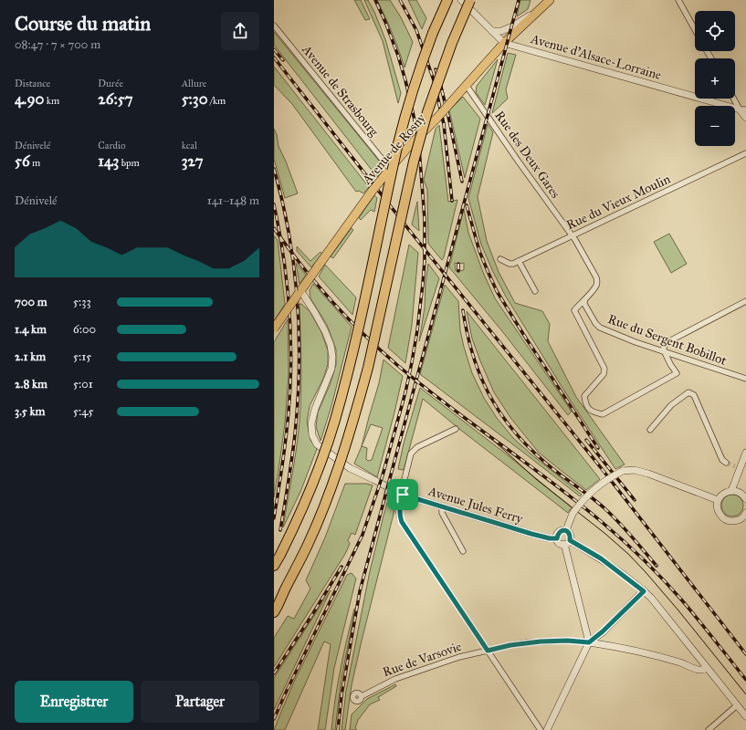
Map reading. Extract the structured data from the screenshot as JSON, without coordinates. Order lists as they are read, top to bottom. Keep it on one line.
{"streets":{"main road":["Avenue de Rosny"],"street":["Avenue d'Alsace-Lorraine","Avenue de Strasbourg","Rue des Deux Gares","Rue du Vieux Moulin","Rue du Sergent Bobillot","Avenue Jules Ferry","Rue de Varsovie"]},"crossings":[["Avenue d'Alsace-Lorraine","Avenue de Rosny"],["Avenue de Strasbourg","Avenue de Rosny"],["Avenue de Rosny","Rue des Deux Gares"],["Avenue de Rosny","Avenue Jules Ferry"],["Rue des Deux Gares","Rue du Vieux Moulin"]],"page":{"heading":["Course du matin","08:47 · 7 × 700 m"],"map_buttons":["+","−"],"stats":[["Distance","4.90 km"],["Durée","26:57"],["Allure","5:30 /km"],["Dénivelé","56 m"],["Cardio","143 bpm"],["kcal","327"]],"chart":["Dénivelé","141–148 m"],"list":[{"name":"700 m","note":"5:33"},{"name":"1.4 km","note":"6:00"},{"name":"2.1 km","note":"5:15"},{"name":"2.8 km","note":"5:01"},{"name":"3.5 km","note":"5:45"}],"buttons":["Enregistrer","Partager"]}}
